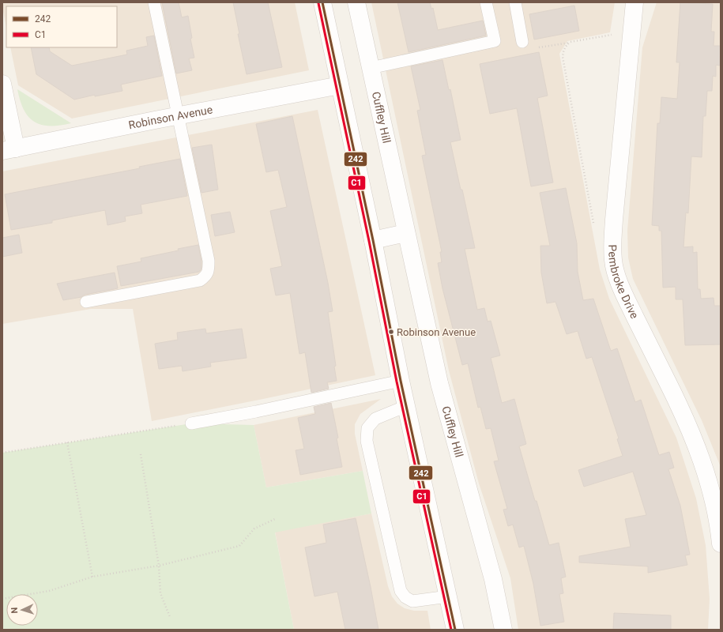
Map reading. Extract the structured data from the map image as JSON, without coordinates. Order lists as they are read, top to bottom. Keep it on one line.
{"streets":{"street":["Robinson Avenue","Cuffley Hill","Pembroke Drive"]},"places":["Robinson Avenue"],"lines":["transit line 242","transit line C1"],"legend":["242","C1"],"north":"left"}
